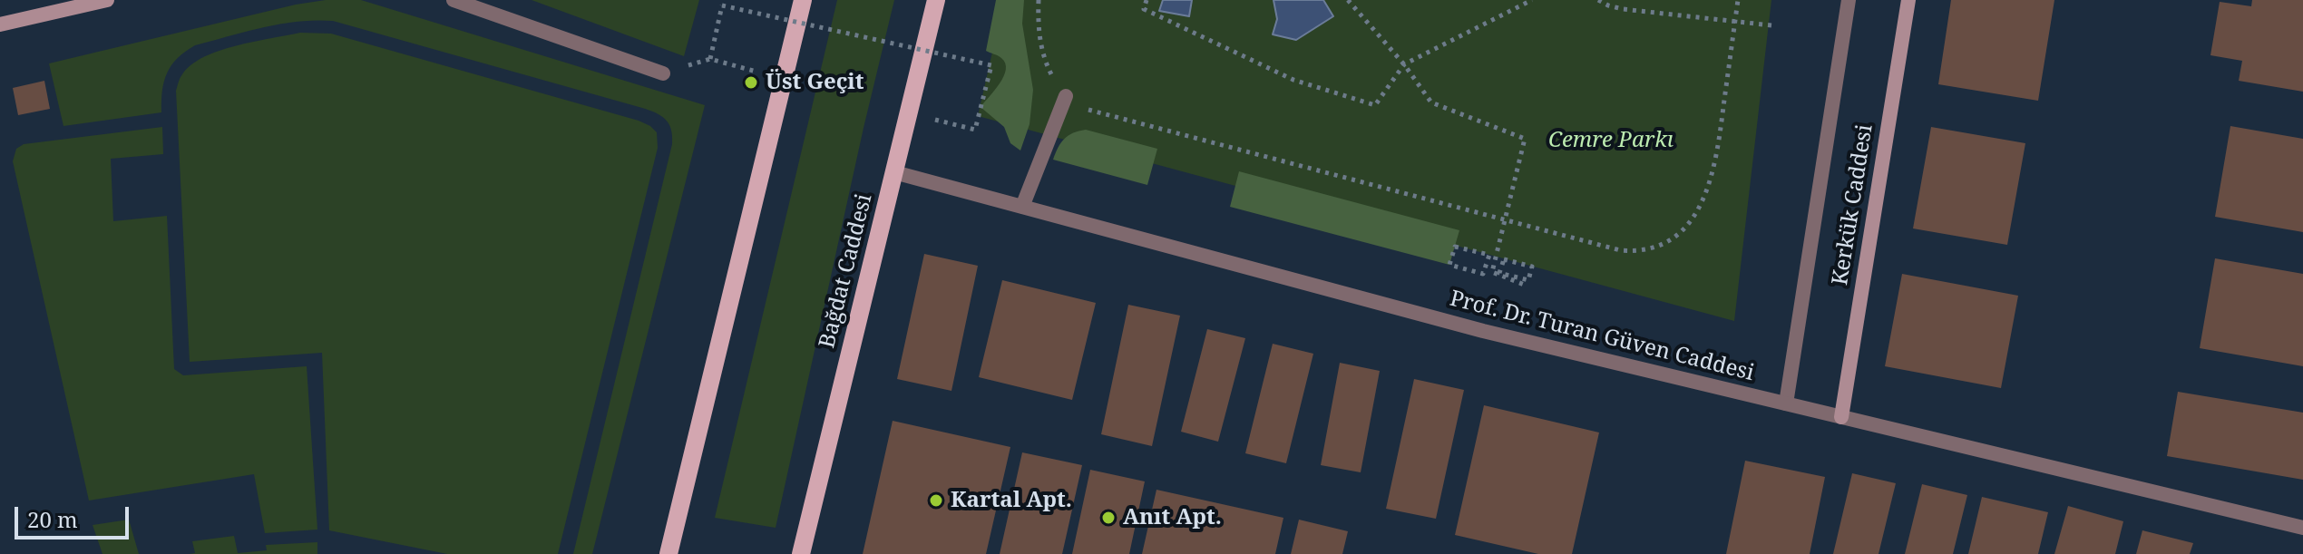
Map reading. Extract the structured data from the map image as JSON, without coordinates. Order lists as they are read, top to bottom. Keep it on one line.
{"streets":{"main road":["Bağdat Caddesi"],"street":["Kerkük Caddesi","Prof. Dr. Turan Güven Caddesi"]},"crossings":[["Kerkük Caddesi","Prof. Dr. Turan Güven Caddesi"],["Bağdat Caddesi","Prof. Dr. Turan Güven Caddesi"]],"parks":["Cemre Parkı"],"places":["Üst Geçit","Kartal Apt.","Anıt Apt."],"scale_bar":"20 m"}
